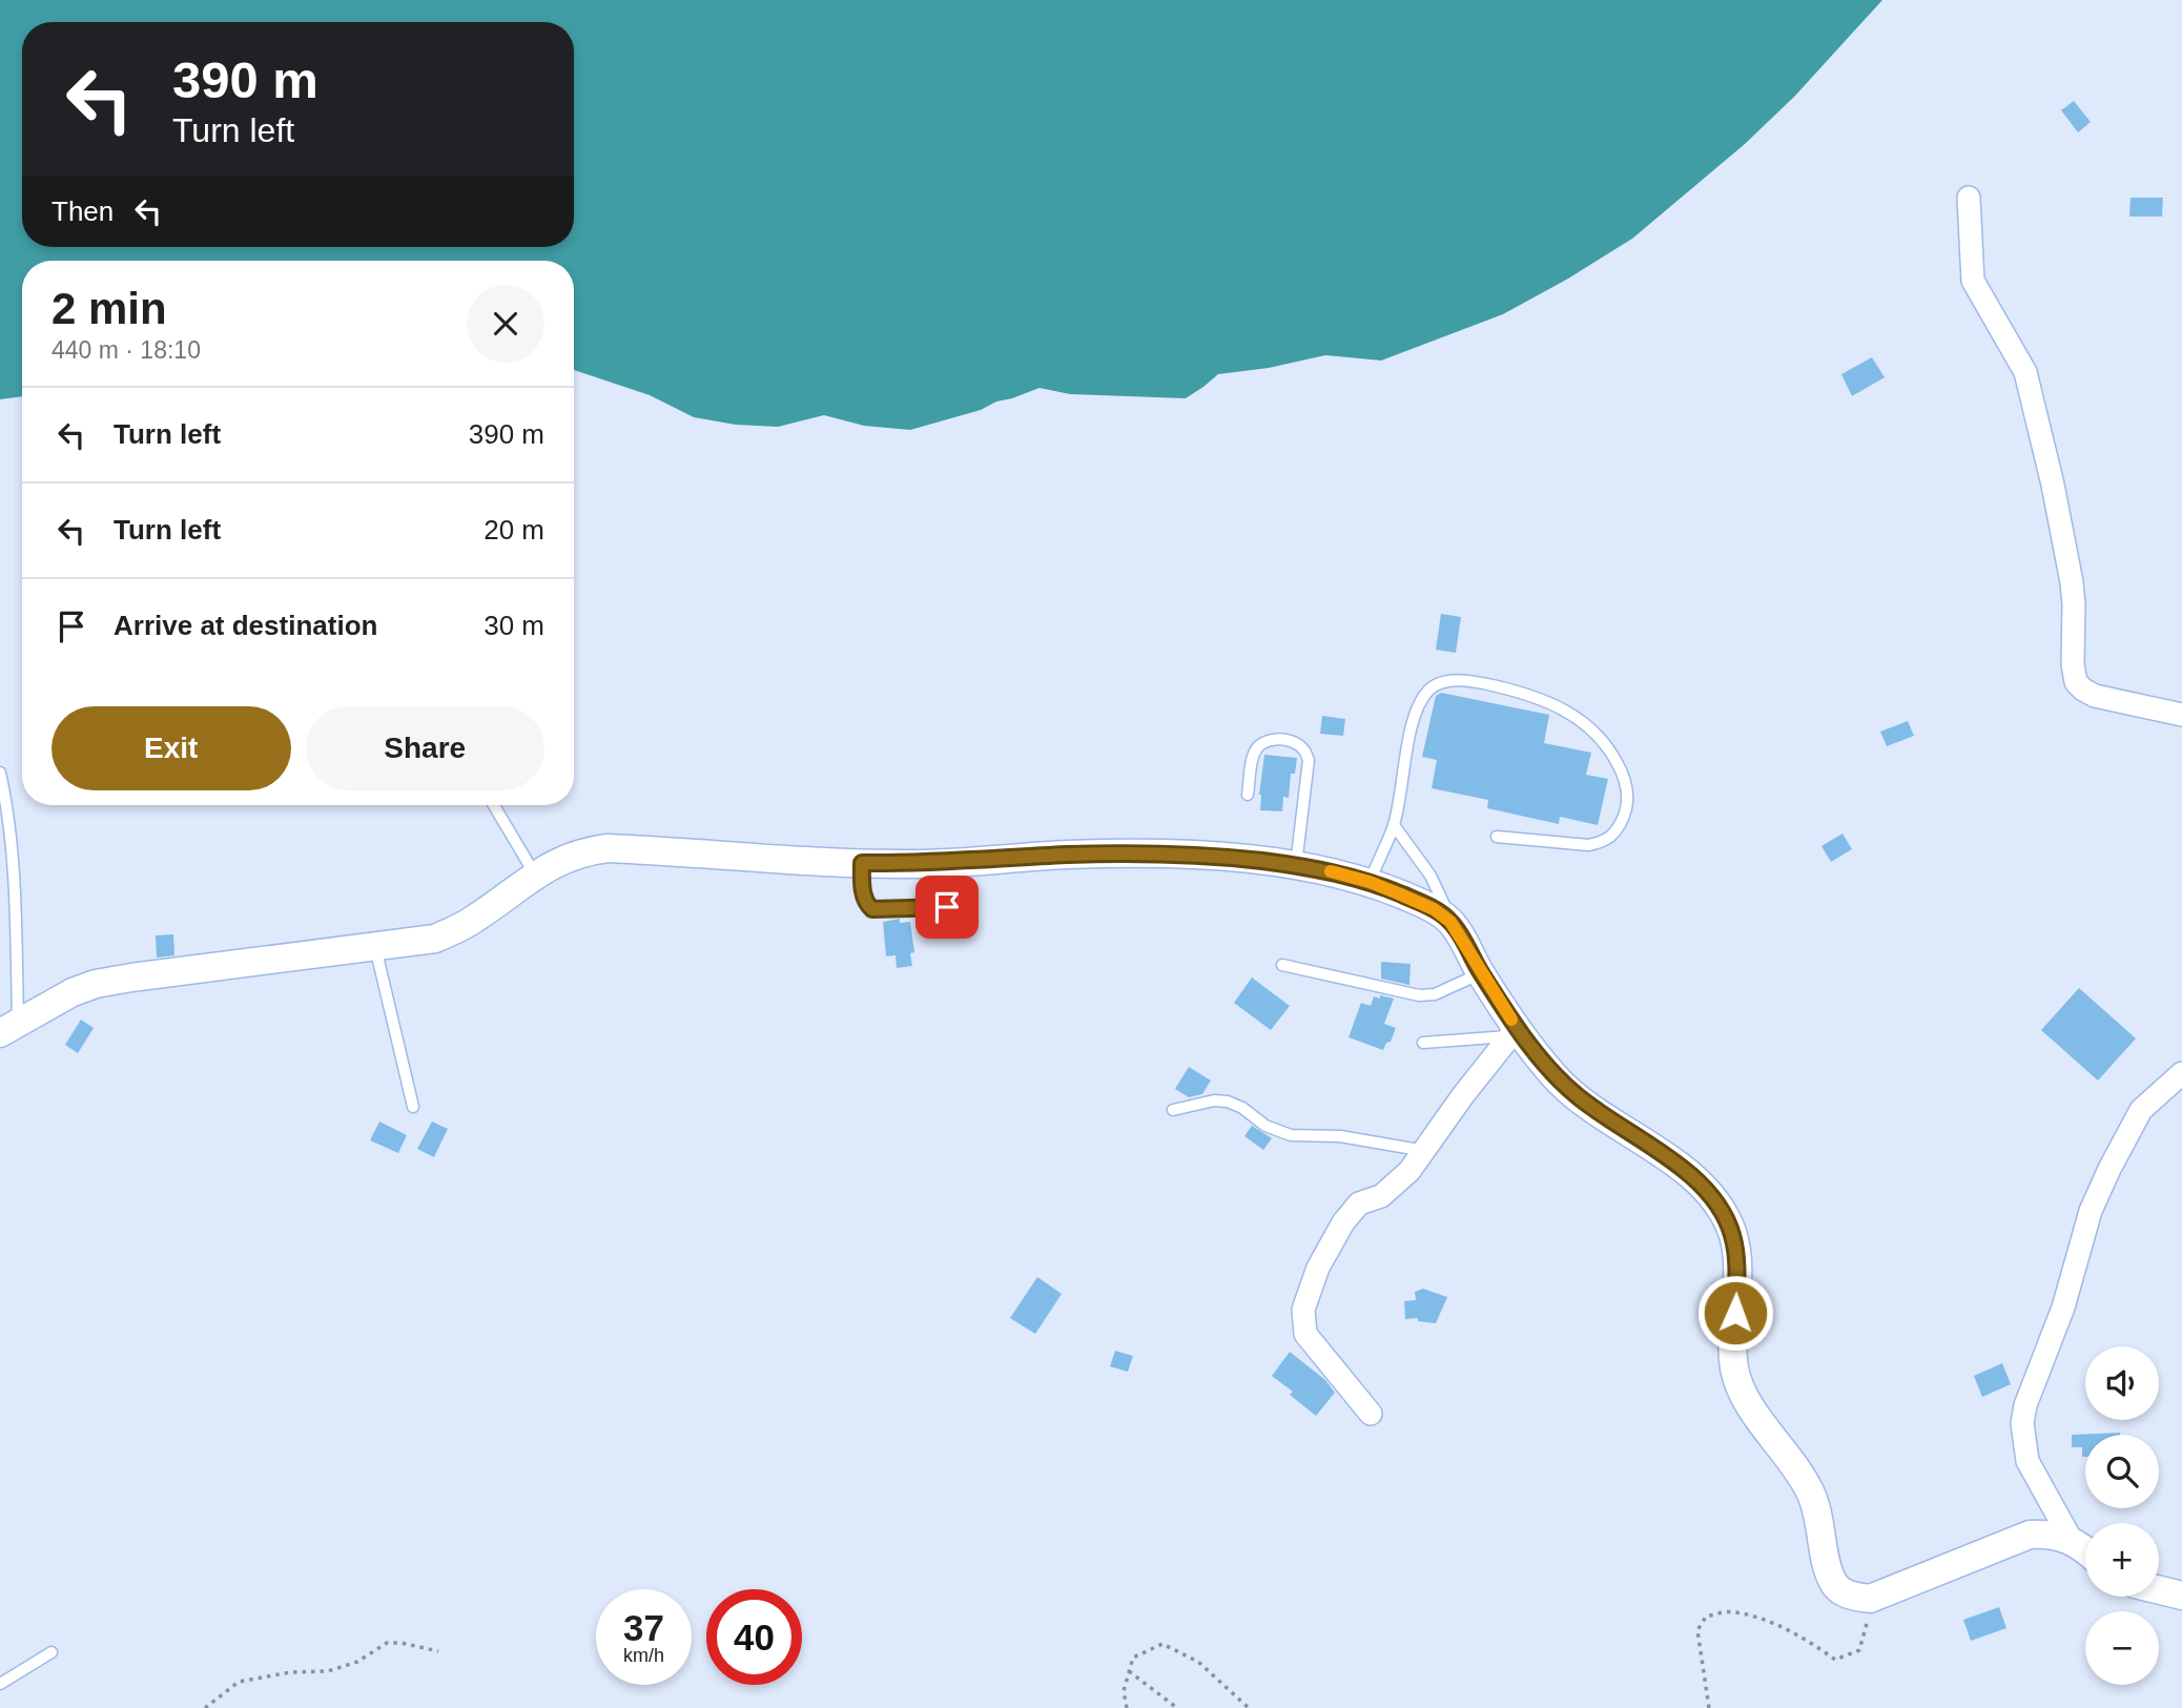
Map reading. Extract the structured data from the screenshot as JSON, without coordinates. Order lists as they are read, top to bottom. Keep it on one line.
{"page":{"turn":["390 m","Turn left"],"then":"Then","heading":["2 min","440 m · 18:10"],"list":[{"name":"Turn left","value":"390 m"},{"name":"Turn left","value":"20 m"},{"name":"Arrive at destination","value":"30 m"}],"buttons":["Exit","Share"],"map_buttons":["+","−"],"speed":"37 km/h","limit":"40"}}
